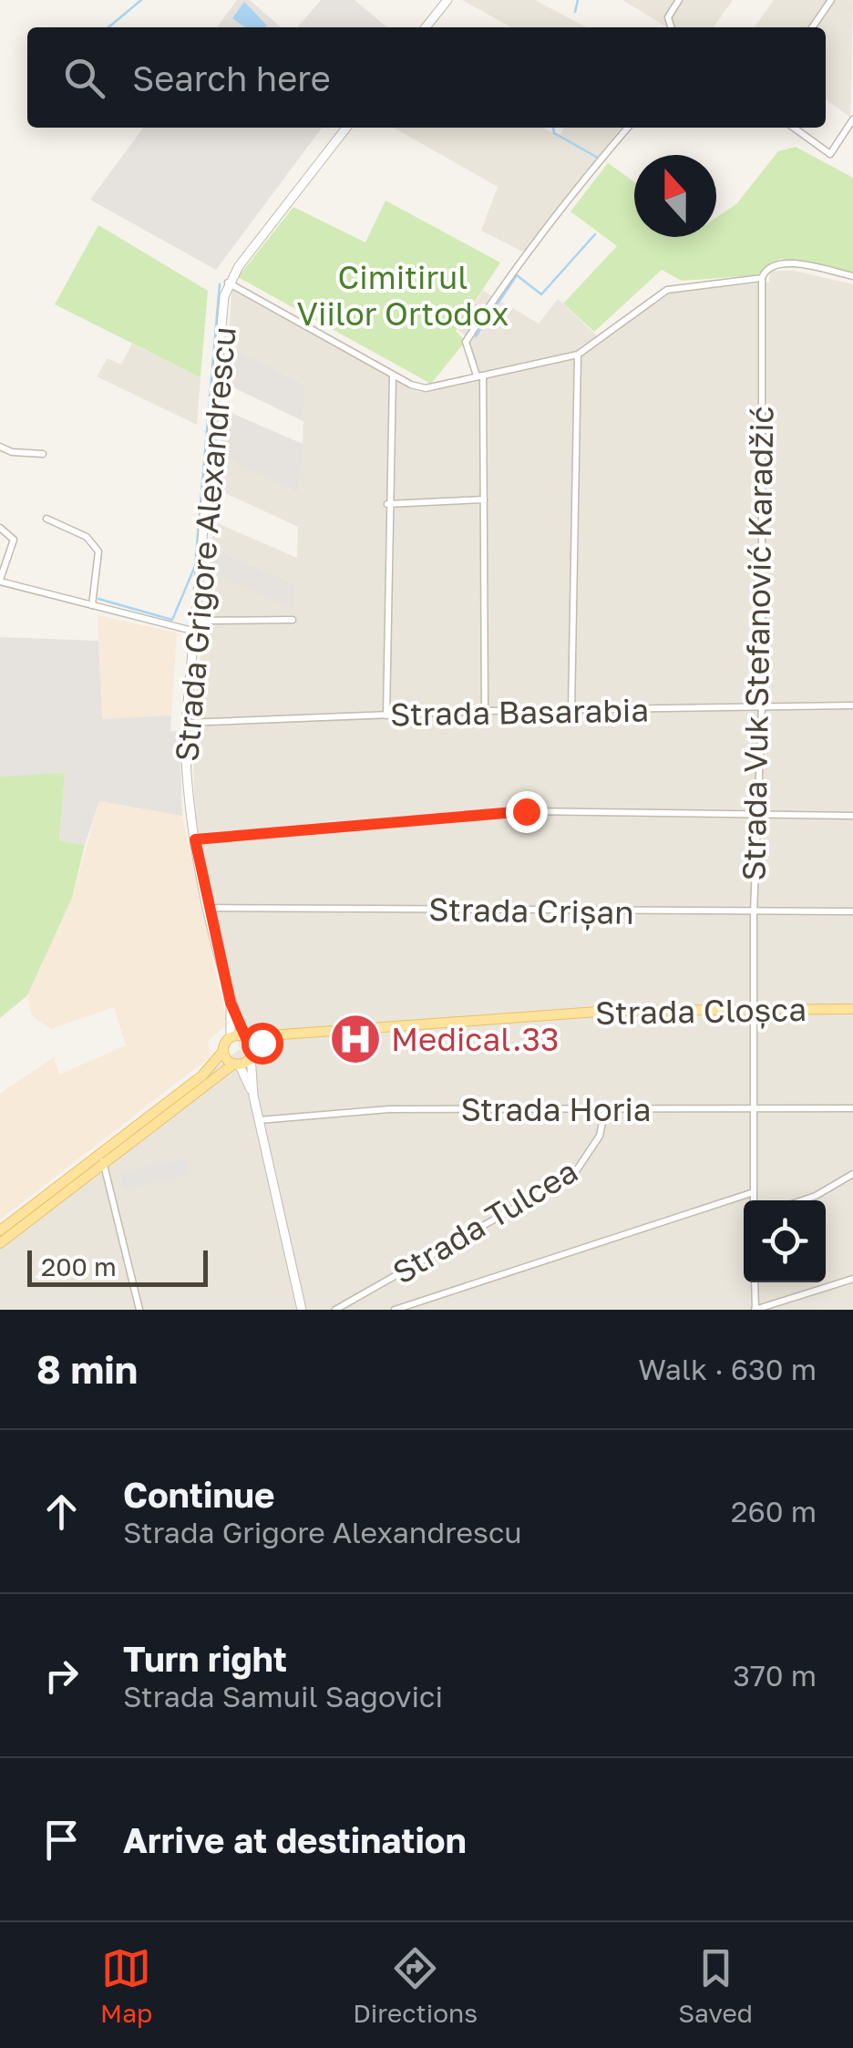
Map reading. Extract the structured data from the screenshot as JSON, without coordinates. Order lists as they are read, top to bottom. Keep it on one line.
{"streets":{"main road":["Strada Cloșca"],"street":["Strada Grigore Alexandrescu","Strada Vuk Stefanović Karadžić","Strada Basarabia","Strada Crișan","Strada Horia","Strada Tulcea"]},"crossings":[["Strada Grigore Alexandrescu","Strada Basarabia"],["Strada Grigore Alexandrescu","Strada Crișan"],["Strada Grigore Alexandrescu","Strada Cloșca"],["Strada Vuk Stefanović Karadžić","Strada Basarabia"],["Strada Vuk Stefanović Karadžić","Strada Crișan"],["Strada Vuk Stefanović Karadžić","Strada Cloșca"],["Strada Vuk Stefanović Karadžić","Strada Horia"],["Strada Horia","Strada Tulcea"]],"parks":["Cimitirul Viilor Ortodox"],"places":{"hospital":["Medical.33"]},"scale_bar":"200 m","north":"top","page":{"search":"Search here","scale":"200 m","heading":["8 min","Walk · 630 m"],"list":[["Continue","Strada Grigore Alexandrescu","260 m"],["Turn right","Strada Samuil Sagovici","370 m"],"Arrive at destination"],"nav":["Map","Directions","Saved"]}}
